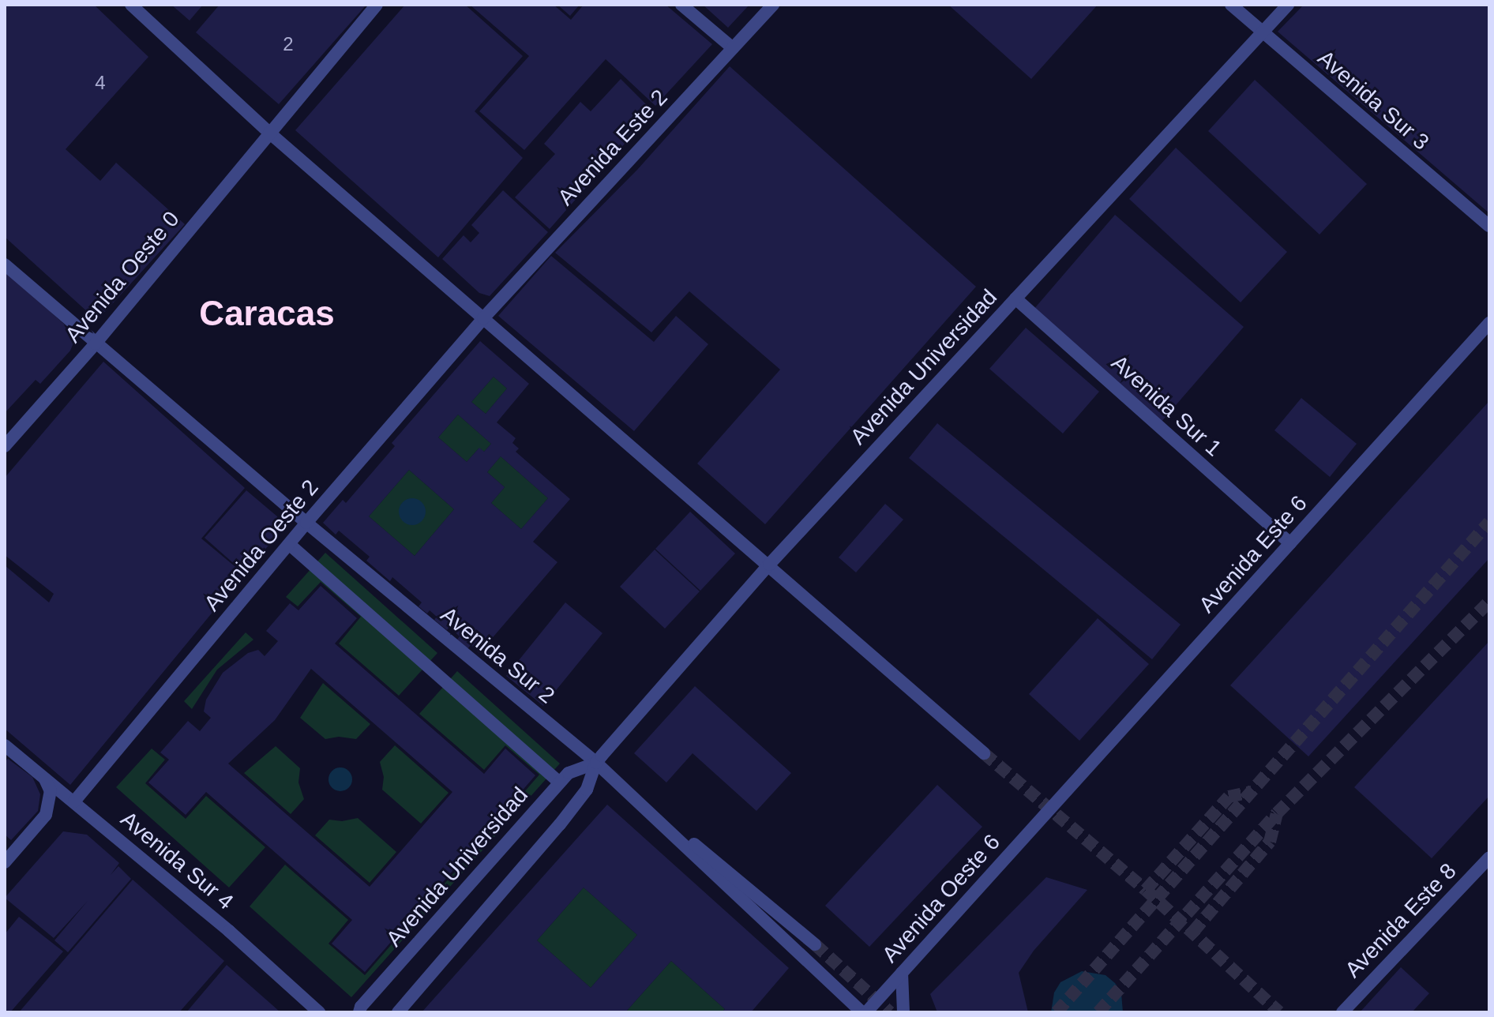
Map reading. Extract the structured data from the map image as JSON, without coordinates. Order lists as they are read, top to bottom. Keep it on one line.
{"streets":{"street":["Avenida Sur 3","Avenida Este 2","Avenida Oeste 0","Avenida Universidad","Avenida Sur 1","Avenida Oeste 2","Avenida Este 6","Avenida Sur 2","Avenida Sur 4","Avenida Oeste 6","Avenida Este 8"]},"crossings":[["Avenida Sur 3","Avenida Universidad"],["Avenida Este 2","Avenida Oeste 2"],["Avenida Oeste 0","Avenida Sur 2"],["Avenida Universidad","Avenida Sur 1"],["Avenida Universidad","Avenida Sur 2"],["Avenida Sur 1","Avenida Este 6"],["Avenida Oeste 2","Avenida Sur 2"],["Avenida Oeste 2","Avenida Sur 4"],["Avenida Este 6","Avenida Oeste 6"]],"districts":["Caracas"],"house_numbers":["2","4"]}
